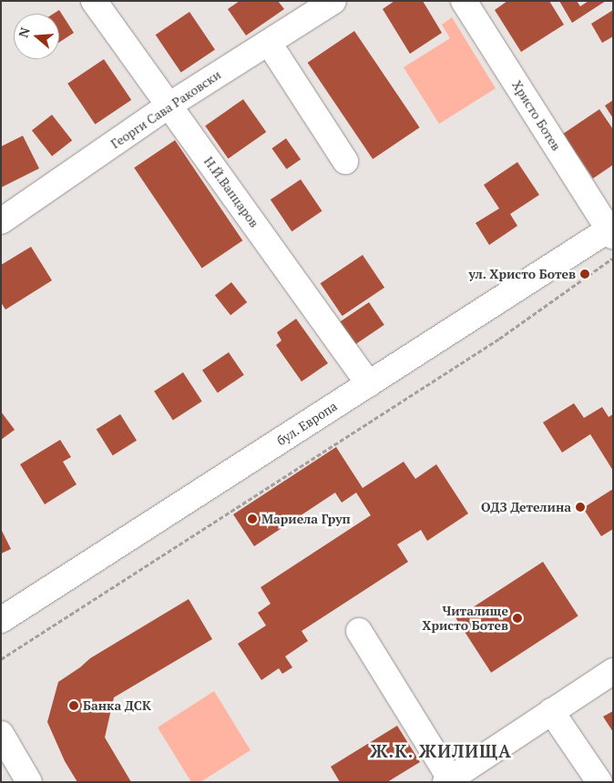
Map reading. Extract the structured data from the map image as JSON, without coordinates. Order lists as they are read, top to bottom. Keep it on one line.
{"streets":{"street":["Георги Сава Раковски","Христо Ботев","Н.Й.Вапцаров","бул. Европа"]},"crossings":[["Георги Сава Раковски","Н.Й.Вапцаров"],["Христо Ботев","бул. Европа"],["Н.Й.Вапцаров","бул. Европа"]],"districts":["Ж.К. ЖИЛИЩА"],"places":["ул. Христо Ботев","ОДЗ Детелина","Мариела Груп","Читалище Христо Ботев","Банка ДСК"],"north":"left"}
